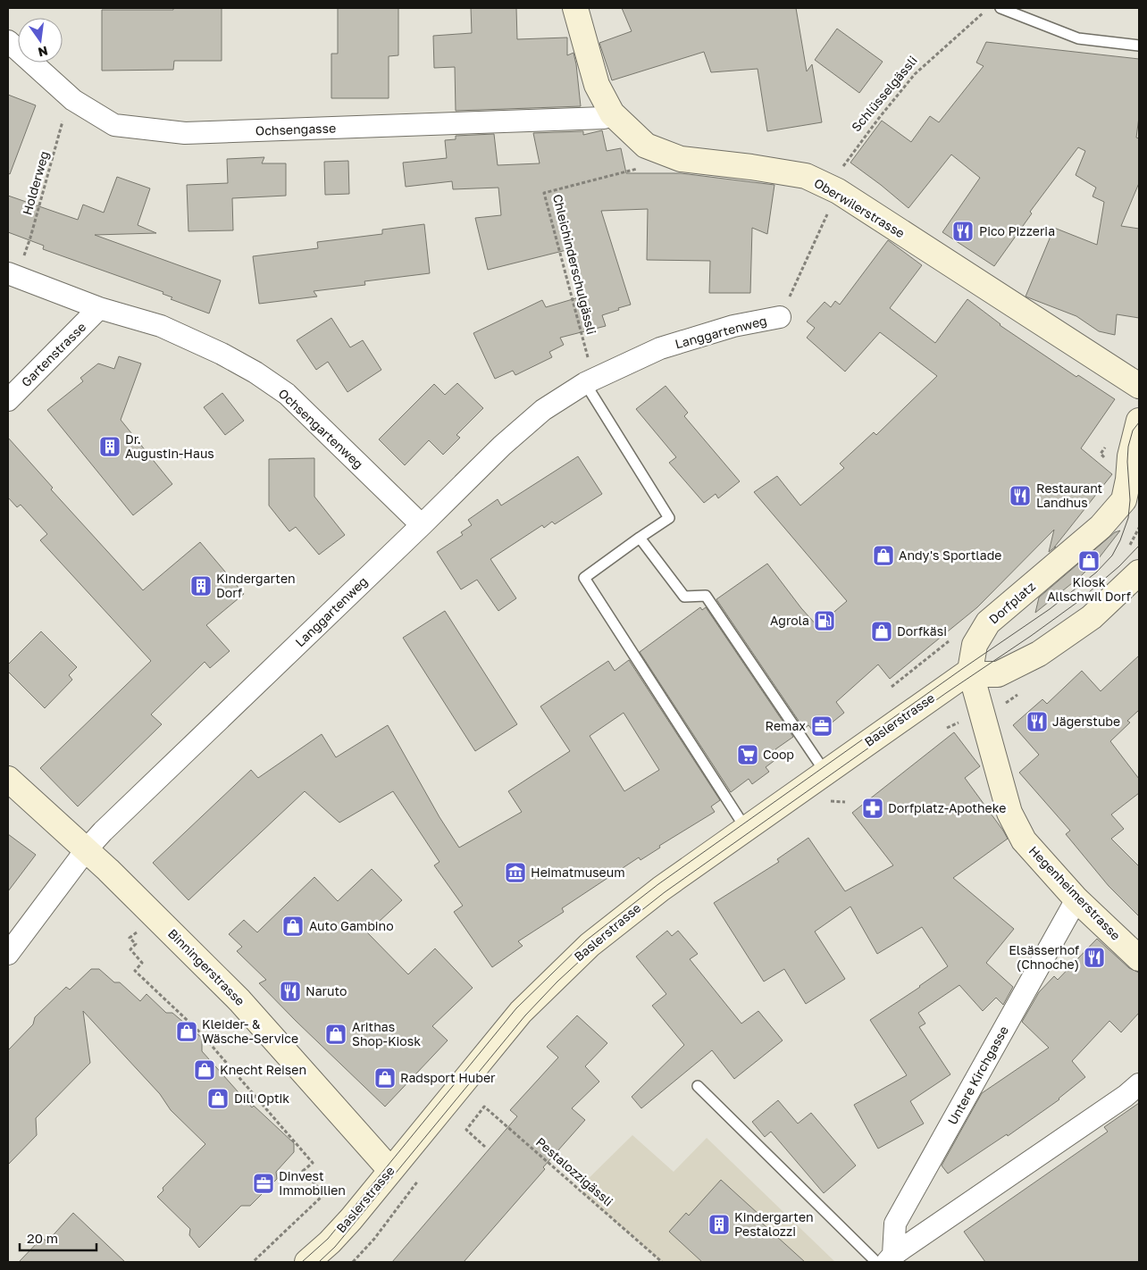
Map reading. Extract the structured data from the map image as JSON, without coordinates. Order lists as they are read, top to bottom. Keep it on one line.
{"streets":{"street":["Ochsengasse","Oberwilerstrasse","Langgartenweg","Gartenstrasse","Ochsengartenweg","Dorfplatz","Baslerstrasse","Hegenheimerstrasse","Binningerstrasse","Untere Kirchgasse"],"path":["Schlüsselgässli","Holderweg","Chleichinderschulgässli","Pestalozzigässli"]},"crossings":[["Schlüsselgässli","Oberwilerstrasse"],["Schlüsselgässli","Langgartenweg"],["Ochsengasse","Oberwilerstrasse"],["Oberwilerstrasse","Chleichinderschulgässli"],["Oberwilerstrasse","Langgartenweg"],["Chleichinderschulgässli","Langgartenweg"],["Langgartenweg","Ochsengartenweg"],["Langgartenweg","Binningerstrasse"],["Gartenstrasse","Ochsengartenweg"],["Dorfplatz","Baslerstrasse"],["Dorfplatz","Hegenheimerstrasse"],["Baslerstrasse","Hegenheimerstrasse"],["Baslerstrasse","Binningerstrasse"],["Hegenheimerstrasse","Untere Kirchgasse"]],"places":{"restaurant":["Pico Pizzeria","Restaurant Landhus","Jägerstube","Elsässerhof (Chnoche)","Naruto"],"building":["Dr. Augustin-Haus","Kindergarten Dorf","Kindergarten Pestalozzi"],"shop":["Andy's Sportlade","Kiosk Allschwil Dorf","Dorfkäsi","Auto Gambino","Kleider- & Wäsche-Service","Arithas Shop-Kiosk","Knecht Reisen","Radsport Huber","Dill Optik"],"fuel station":["Agrola"],"office":["Remax","Dinvest Immobilien"],"supermarket":["Coop"],"pharmacy":["Dorfplatz-Apotheke"],"museum":["Heimatmuseum"]},"scale_bar":"20 m","north":"bottom"}
